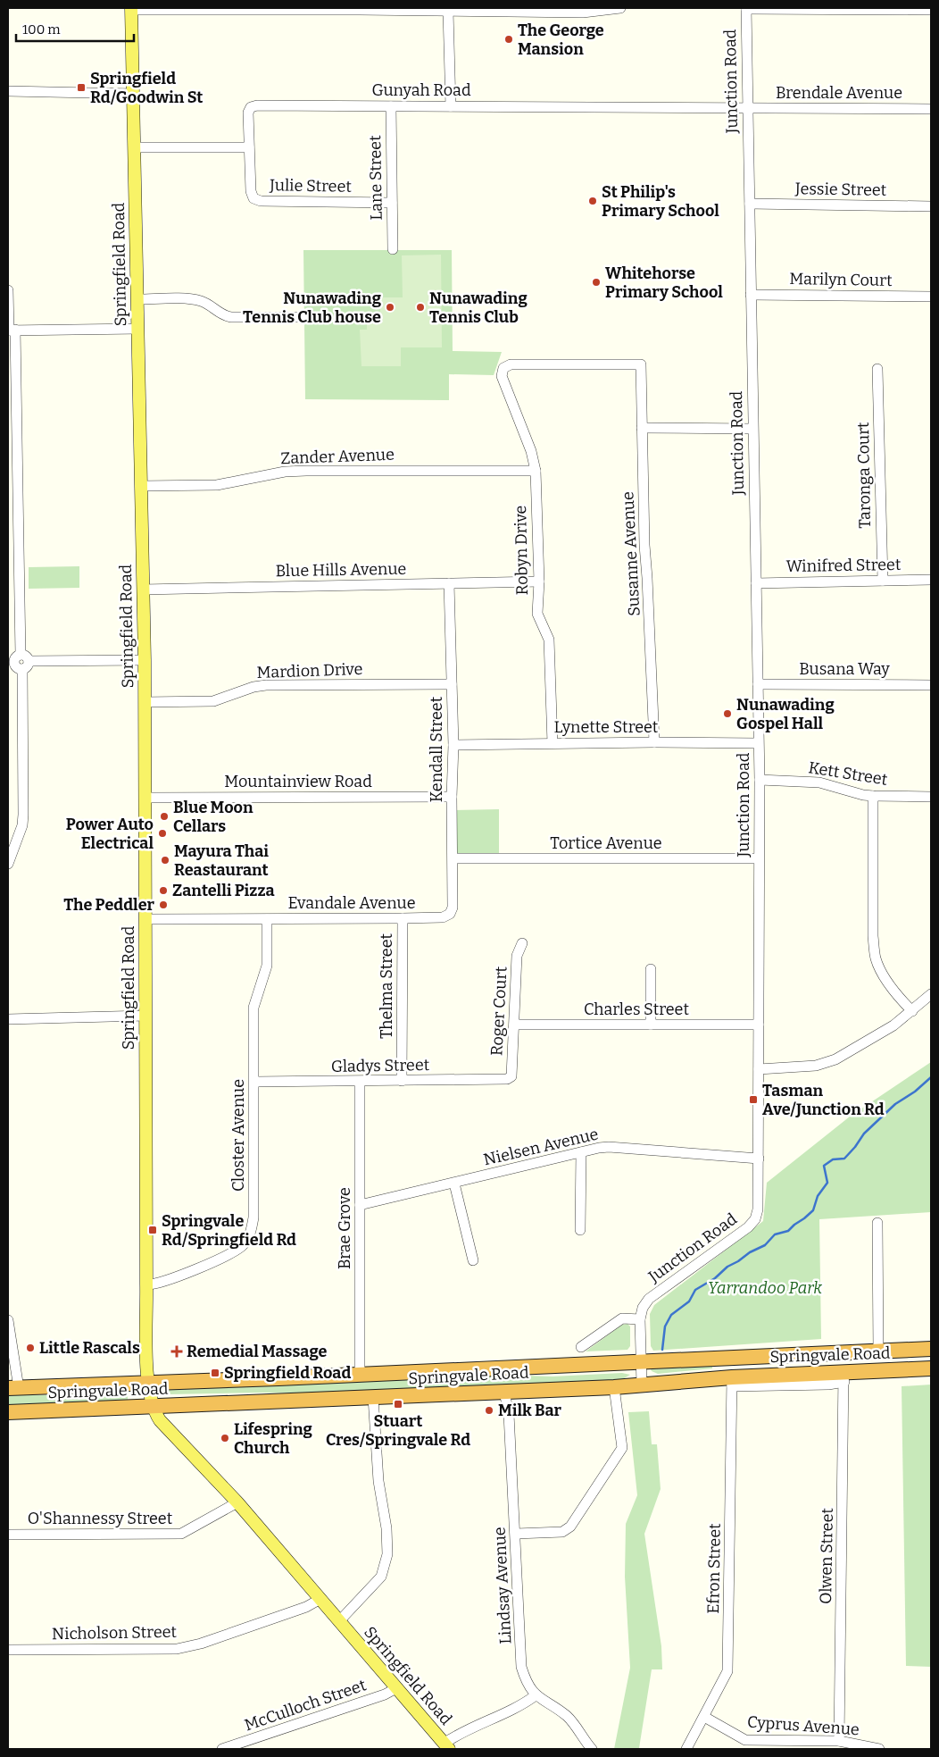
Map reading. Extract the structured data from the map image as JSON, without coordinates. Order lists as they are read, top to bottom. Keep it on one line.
{"streets":{"highway":["Springvale Road"],"main road":["Springfield Road"],"street":["Junction Road","Gunyah Road","Brendale Avenue","Lane Street","Julie Street","Jessie Street","Marilyn Court","Zander Avenue","Taronga Court","Robyn Drive","Susanne Avenue","Winifred Street","Blue Hills Avenue","Busana Way","Mardion Drive","Lynette Street","Kendall Street","Kett Street","Mountainview Road","Tortice Avenue","Evandale Avenue","Thelma Street","Charles Street","Roger Court","Gladys Street","Closter Avenue","Nielsen Avenue","Brae Grove","O'Shannessy Street","Olwen Street","Efron Street","Lindsay Avenue","Nicholson Street","McCulloch Street","Cyprus Avenue"]},"crossings":[["Junction Road","Gunyah Road"],["Junction Road","Brendale Avenue"],["Junction Road","Jessie Street"],["Junction Road","Marilyn Court"],["Junction Road","Winifred Street"],["Junction Road","Busana Way"],["Junction Road","Lynette Street"],["Junction Road","Kett Street"],["Junction Road","Tortice Avenue"],["Junction Road","Charles Street"],["Junction Road","Nielsen Avenue"],["Junction Road","Springvale Road"],["Gunyah Road","Brendale Avenue"],["Gunyah Road","Lane Street"],["Gunyah Road","Julie Street"],["Lane Street","Julie Street"],["Springfield Road","Zander Avenue"],["Springfield Road","Blue Hills Avenue"],["Springfield Road","Mardion Drive"],["Springfield Road","Mountainview Road"],["Springfield Road","Evandale Avenue"],["Springfield Road","Closter Avenue"],["Springfield Road","Springvale Road"],["Springfield Road","O'Shannessy Street"],["Springfield Road","Nicholson Street"],["Springfield Road","McCulloch Street"],["Zander Avenue","Robyn Drive"],["Taronga Court","Winifred Street"],["Robyn Drive","Susanne Avenue"],["Robyn Drive","Blue Hills Avenue"],["Robyn Drive","Lynette Street"],["Susanne Avenue","Lynette Street"],["Blue Hills Avenue","Kendall Street"],["Mardion Drive","Kendall Street"],["Lynette Street","Kendall Street"],["Kendall Street","Mountainview Road"],["Kendall Street","Tortice Avenue"],["Kendall Street","Evandale Avenue"],["Evandale Avenue","Thelma Street"],["Evandale Avenue","Closter Avenue"],["Thelma Street","Gladys Street"],["Charles Street","Roger Court"],["Roger Court","Gladys Street"],["Gladys Street","Closter Avenue"],["Gladys Street","Brae Grove"],["Nielsen Avenue","Brae Grove"],["Brae Grove","Springvale Road"],["Springvale Road","Olwen Street"],["Springvale Road","Efron Street"],["Springvale Road","Lindsay Avenue"],["Olwen Street","Cyprus Avenue"],["Efron Street","Cyprus Avenue"]],"parks":["Yarrandoo Park"],"places":{"other":["The George Mansion","St Philip's Primary School","Whitehorse Primary School","Nunawading Tennis Club house","Nunawading Tennis Club","Nunawading Gospel Hall","Blue Moon Cellars","Power Auto Electrical","Mayura Thai Reastaurant","Zantelli Pizza","The Peddler","Little Rascals","Milk Bar","Lifespring Church"],"transit":["Springfield Rd/Goodwin St","Tasman Ave/Junction Rd","Springvale Rd/Springfield Rd","Springfield Road","Stuart Cres/Springvale Rd"],"health":["Remedial Massage"]},"scale_bar":"100 m"}
